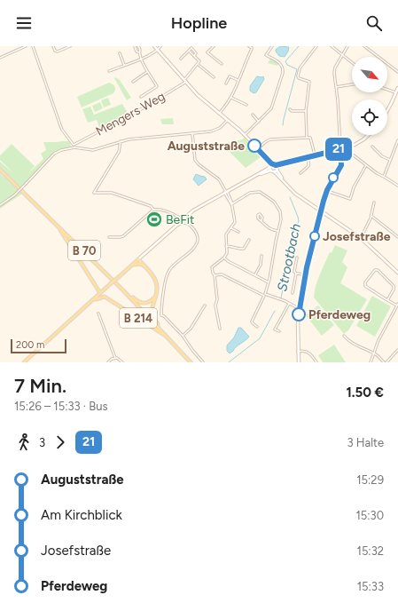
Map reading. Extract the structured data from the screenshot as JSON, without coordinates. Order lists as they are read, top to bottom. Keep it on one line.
{"streets":{"main road":["B 70","B 214"],"street":["Mengers Weg"]},"crossings":[["B 70","B 214"]],"water":["Strootbach"],"places":{"other":["Auguststraße","Josefstraße","Pferdeweg"],"sports":["BeFit"]},"lines":["bus line 21"],"scale_bar":"200 m","north":"bottom right","page":{"header":"Hopline","on_map":"21","scale":"200 m","heading":["7 Min.","15:26 – 15:33 · Bus","1.50 €"],"legs":["3","21","3 Halte"],"list":[{"name":"Auguststraße","value":"15:29"},{"name":"Am Kirchblick","value":"15:30"},{"name":"Josefstraße","value":"15:32"},{"name":"Pferdeweg","value":"15:33"}]}}
